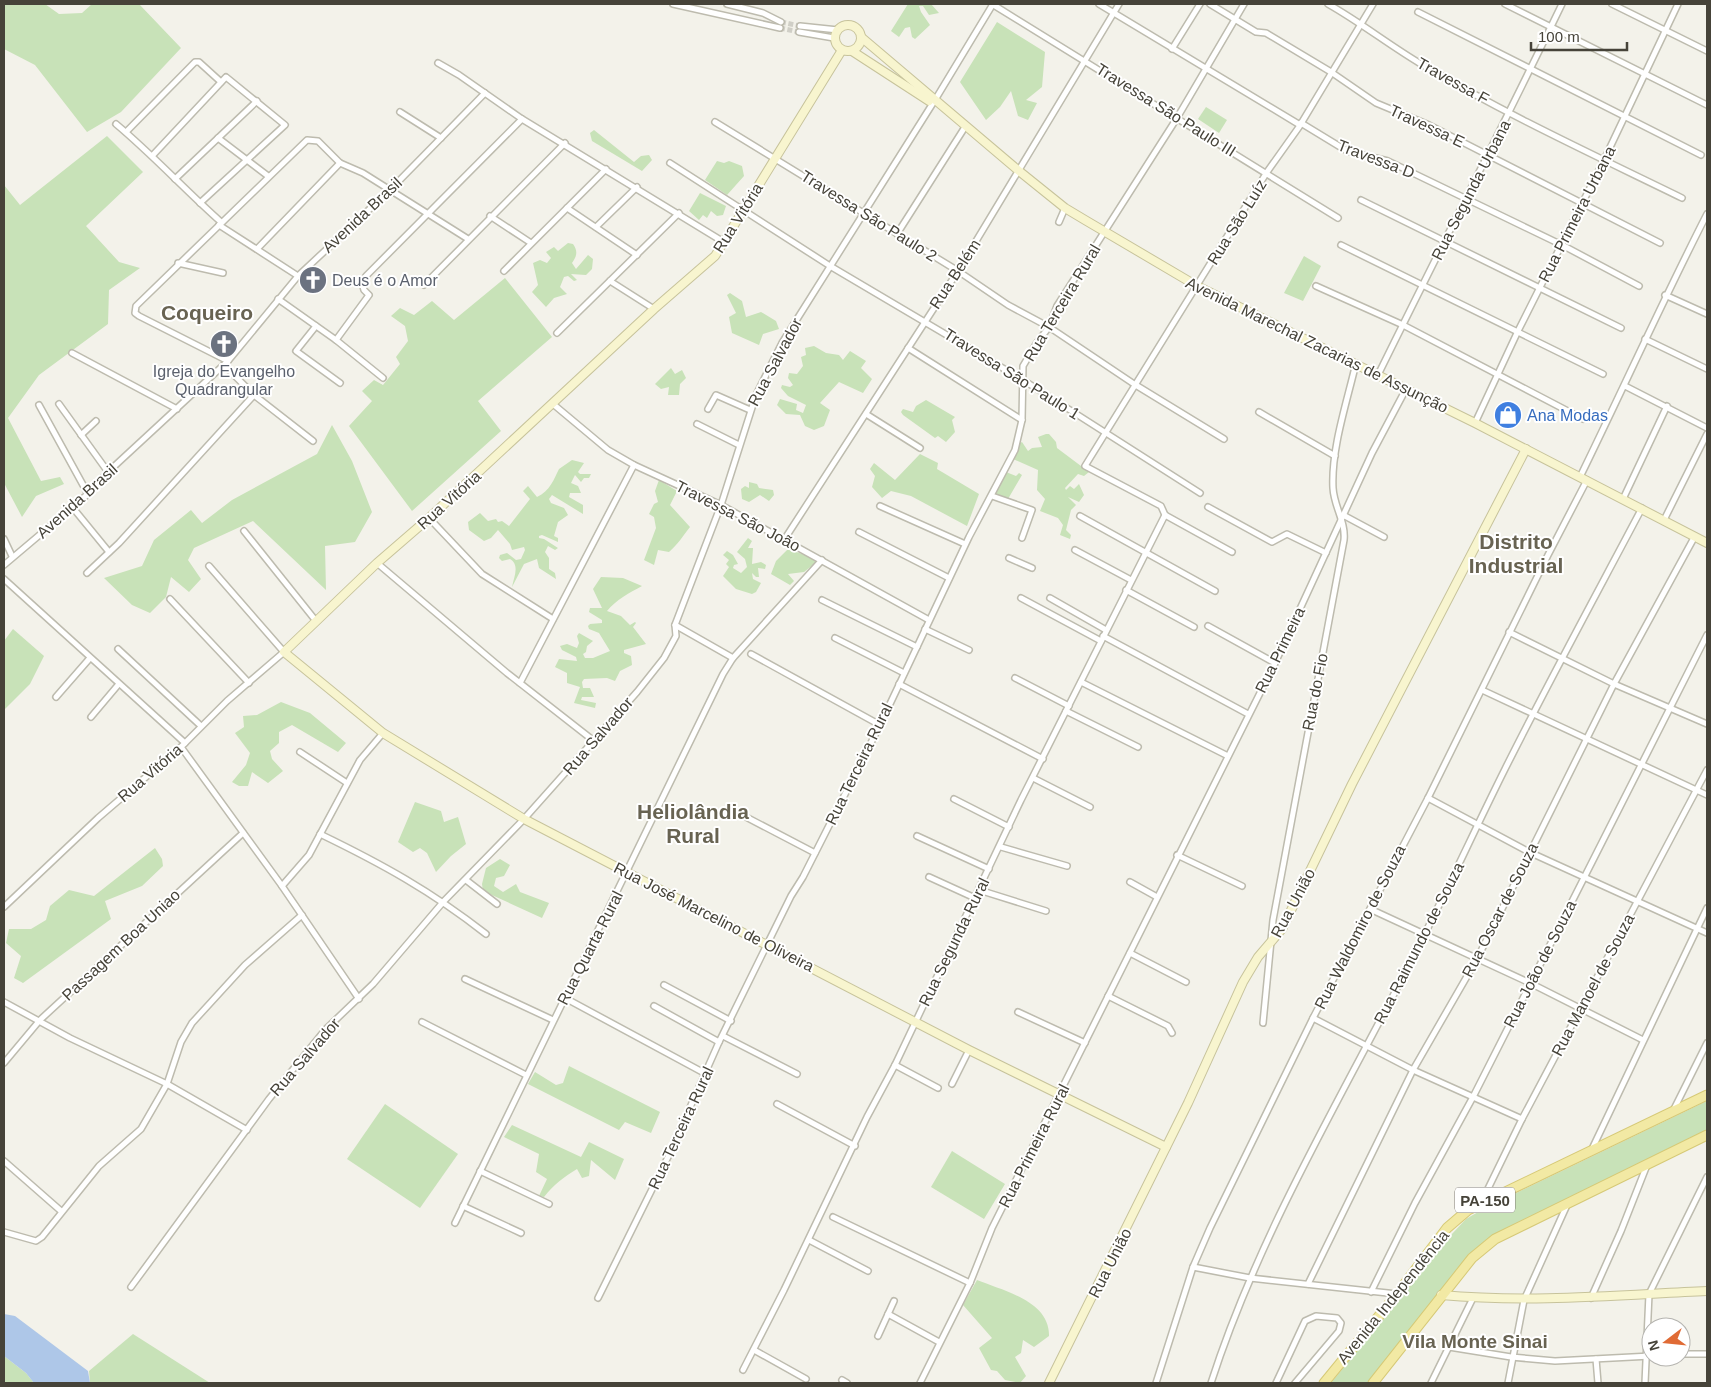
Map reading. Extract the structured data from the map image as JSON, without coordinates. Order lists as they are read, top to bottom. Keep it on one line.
{"streets":{"main road":["PA-150","Avenida Independência"],"street":["Travessa F","Travessa São Paulo III","Travessa E","Travessa D","Rua Segunda Urbana","Rua Primeira Urbana","Avenida Brasil","Travessa São Paulo 2","Rua Vitória","Rua São Luíz","Rua Belém","Rua Terceira Rural","Avenida Marechal Zacarias de Assunção","Rua Salvador","Travessa São Paulo 1","Travessa São João","Rua Primeira","Rua do Fio","Rua União","Rua Oscar de Souza","Rua José Marcelino de Oliveira","Rua Waldomiro de Souza","Rua Segunda Rural","Rua Raimundo de Souza","Passagem Boa Uniao","Rua Quarta Rural","Rua João de Souza","Rua Manoel de Souza","Rua Primeira Rural"]},"crossings":[["Travessa F","Rua Segunda Urbana"],["Travessa F","Rua Primeira Urbana"],["Travessa F","Rua São Luíz"],["Travessa São Paulo III","Rua São Luíz"],["Travessa São Paulo III","Rua Belém"],["Travessa São Paulo III","Rua Terceira Rural"],["Travessa São Paulo III","Rua Salvador"],["Travessa E","Rua Segunda Urbana"],["Travessa E","Rua Primeira Urbana"],["Travessa E","Rua São Luíz"],["Travessa E","Rua Terceira Rural"],["Travessa D","Rua Segunda Urbana"],["Travessa D","Rua Primeira Urbana"],["Travessa D","Rua São Luíz"],["Travessa D","Rua Belém"],["Travessa D","Rua Terceira Rural"],["Rua Segunda Urbana","Avenida Marechal Zacarias de Assunção"],["Rua Primeira Urbana","Avenida Marechal Zacarias de Assunção"],["Travessa São Paulo 2","Rua Vitória"],["Travessa São Paulo 2","Rua São Luíz"],["Travessa São Paulo 2","Rua Belém"],["Travessa São Paulo 2","Rua Terceira Rural"],["Travessa São Paulo 2","Rua Salvador"],["Rua Vitória","Avenida Marechal Zacarias de Assunção"],["Rua Vitória","Travessa São Paulo 1"],["Rua Vitória","Travessa São João"],["Rua Vitória","Rua José Marcelino de Oliveira"],["Rua São Luíz","Avenida Marechal Zacarias de Assunção"],["Rua São Luíz","Travessa São Paulo 1"],["Rua São Luíz","Rua Segunda Rural"],["Rua Belém","Avenida Marechal Zacarias de Assunção"],["Rua Belém","Travessa São Paulo 1"],["Rua Belém","Travessa São João"],["Rua Terceira Rural","Avenida Marechal Zacarias de Assunção"],["Rua Terceira Rural","Travessa São Paulo 1"],["Rua Terceira Rural","Travessa São João"],["Rua Terceira Rural","Rua José Marcelino de Oliveira"],["Avenida Marechal Zacarias de Assunção","Rua Salvador"],["Avenida Marechal Zacarias de Assunção","Rua Primeira"],["Avenida Marechal Zacarias de Assunção","Rua do Fio"],["Avenida Marechal Zacarias de Assunção","Rua União"],["Avenida Marechal Zacarias de Assunção","Rua Oscar de Souza"],["Avenida Marechal Zacarias de Assunção","Rua Waldomiro de Souza"],["Avenida Marechal Zacarias de Assunção","Rua Raimundo de Souza"],["Rua Salvador","Travessa São Paulo 1"],["Rua Salvador","Travessa São João"],["Rua Salvador","Rua José Marcelino de Oliveira"],["Travessa São João","Rua Quarta Rural"],["Rua Primeira","Rua do Fio"],["Rua Primeira","Rua Primeira Rural"],["Rua do Fio","Rua União"],["Rua União","Rua José Marcelino de Oliveira"],["Rua José Marcelino de Oliveira","Rua Segunda Rural"],["Rua José Marcelino de Oliveira","Rua Quarta Rural"],["Rua José Marcelino de Oliveira","Rua Primeira Rural"],["Rua Manoel de Souza","Avenida Independência"]],"districts":["Coqueiro","Distrito Industrial","Heliolândia Rural","Vila Monte Sinai"],"places":{"church":["Deus é o Amor","Igreja do Evangelho Quadrangular"],"shop":["Ana Modas"]},"scale_bar":"100 m","north":"left"}
